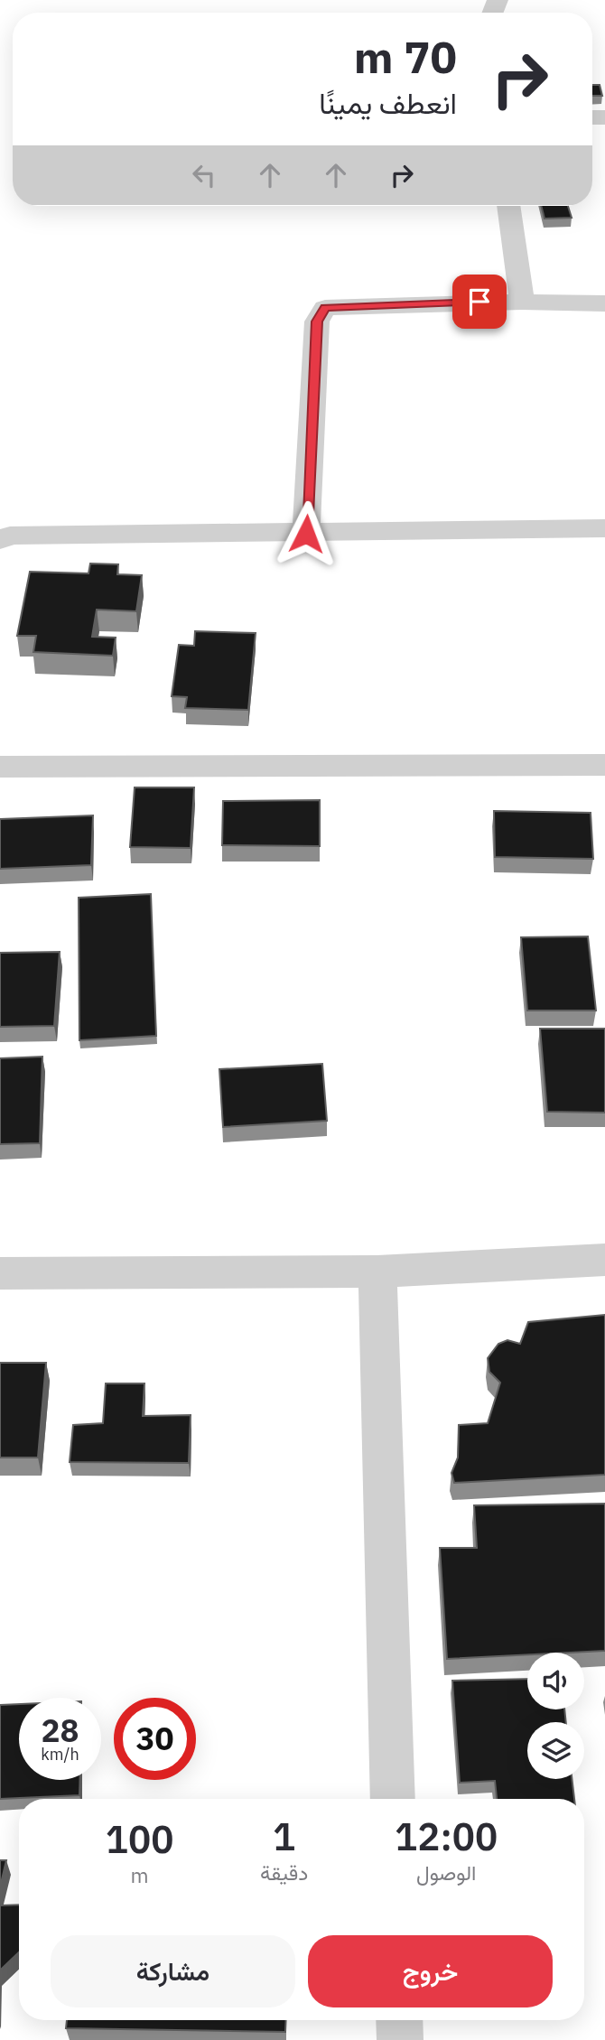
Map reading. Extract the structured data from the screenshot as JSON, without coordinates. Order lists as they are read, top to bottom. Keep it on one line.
{"page":{"turn":["70 m","انعطف يمينًا"],"speed":"28 km/h","limit":"30","eta":["12:00","الوصول","1","دقيقة","100","m"],"buttons":["خروج","مشاركة"]}}
